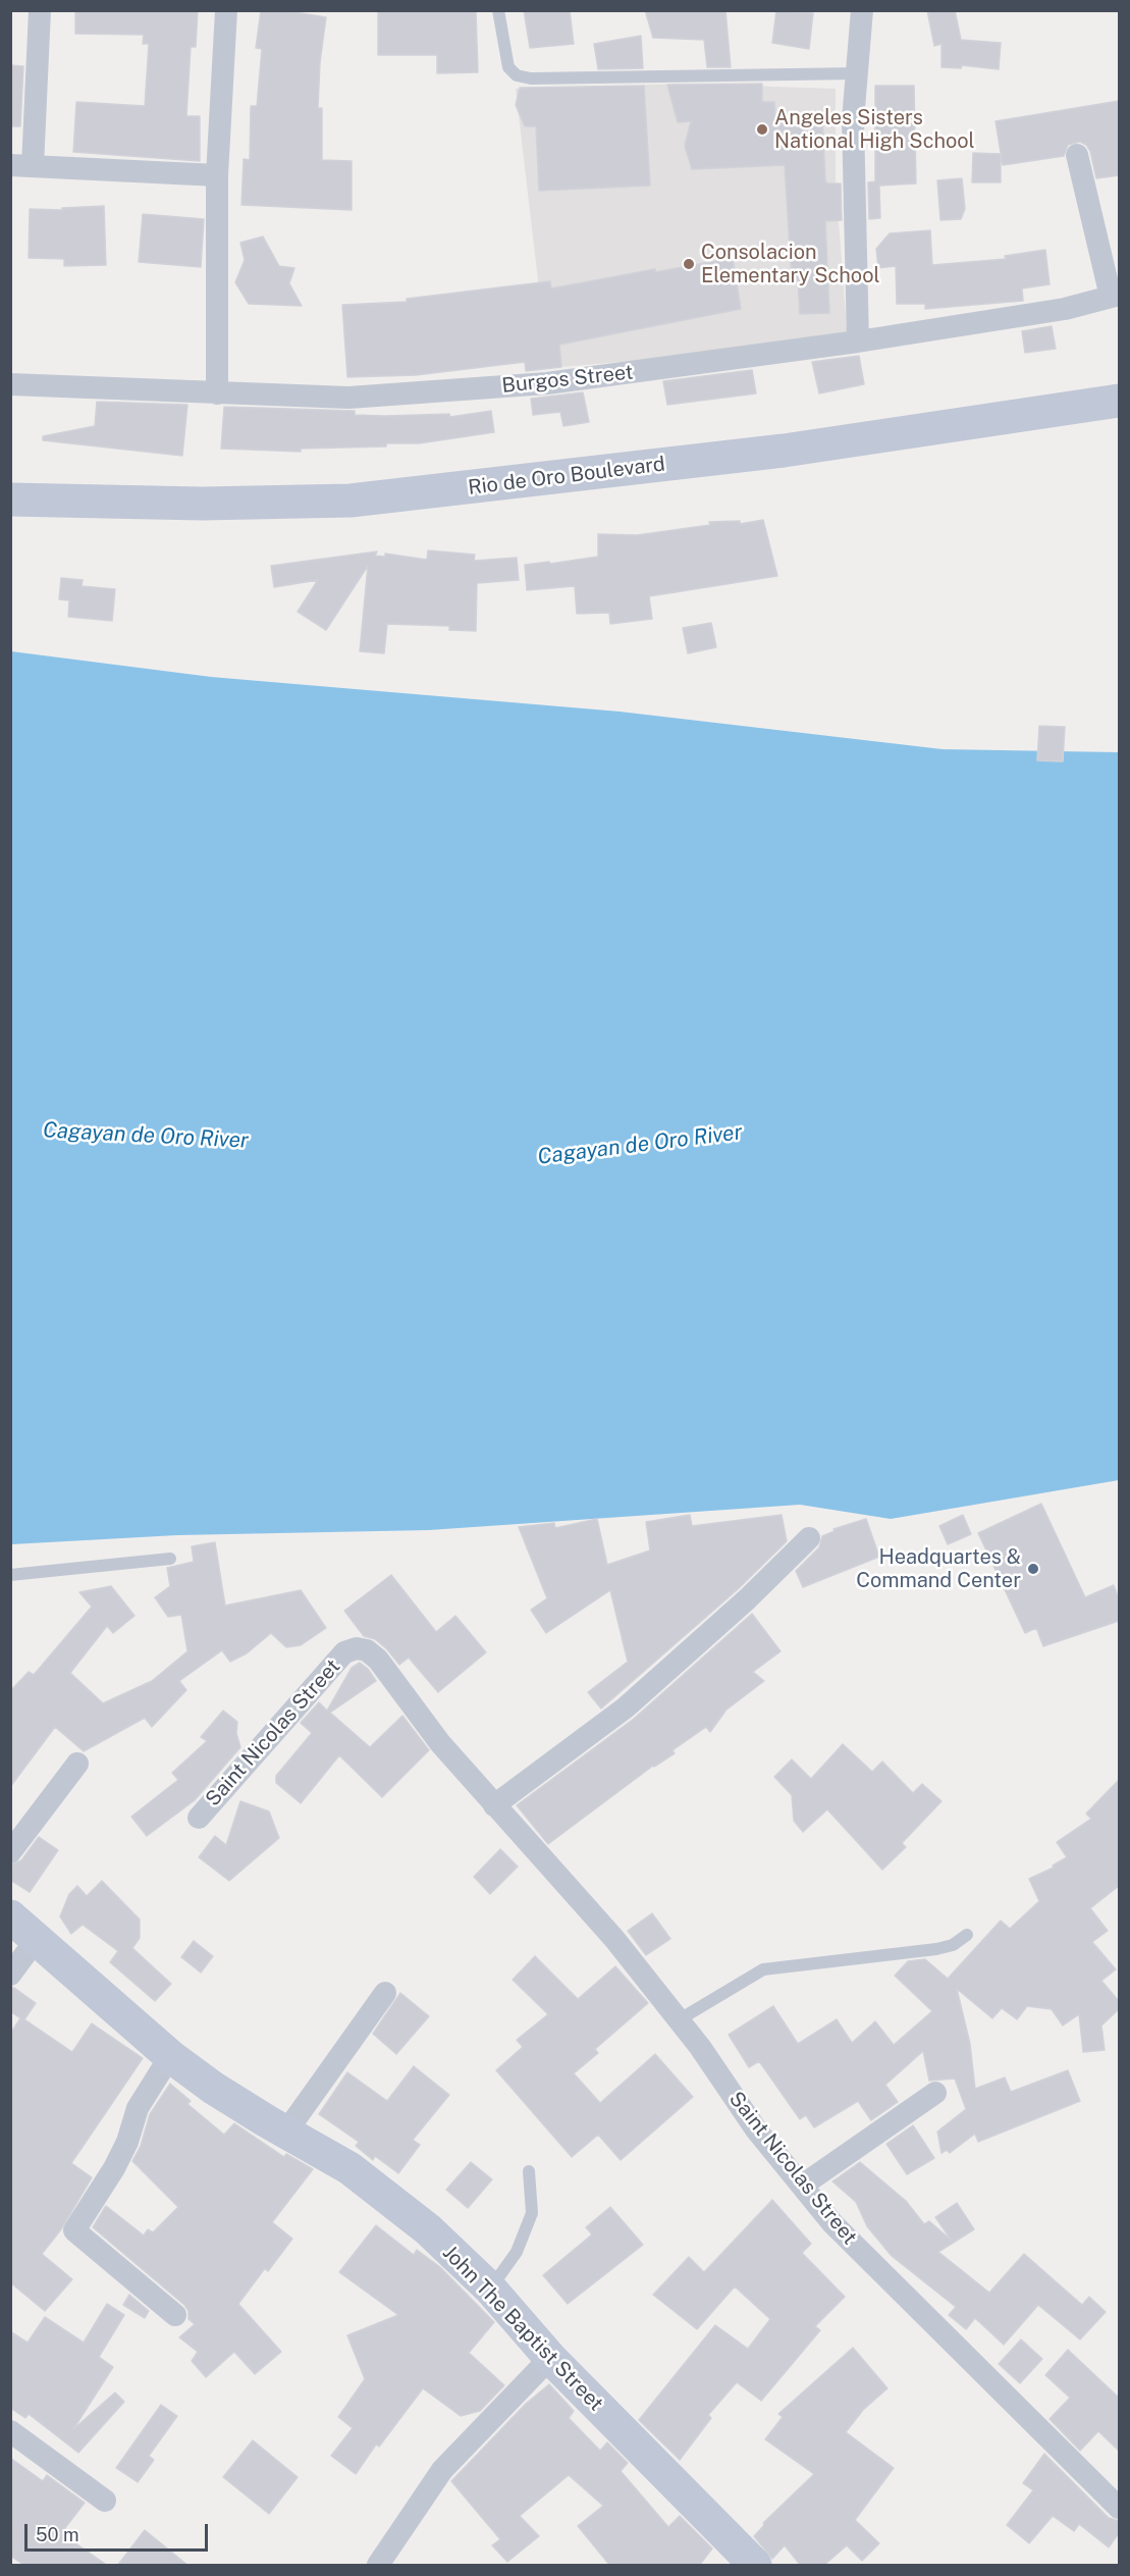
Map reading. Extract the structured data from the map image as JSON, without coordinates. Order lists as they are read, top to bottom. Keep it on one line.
{"streets":{"main road":["Rio de Oro Boulevard","John The Baptist Street"],"street":["Burgos Street","Saint Nicolas Street"]},"water":["Cagayan de Oro River"],"places":["Angeles Sisters National High School","Consolacion Elementary School","Headquartes & Command Center"],"scale_bar":"50 m"}
